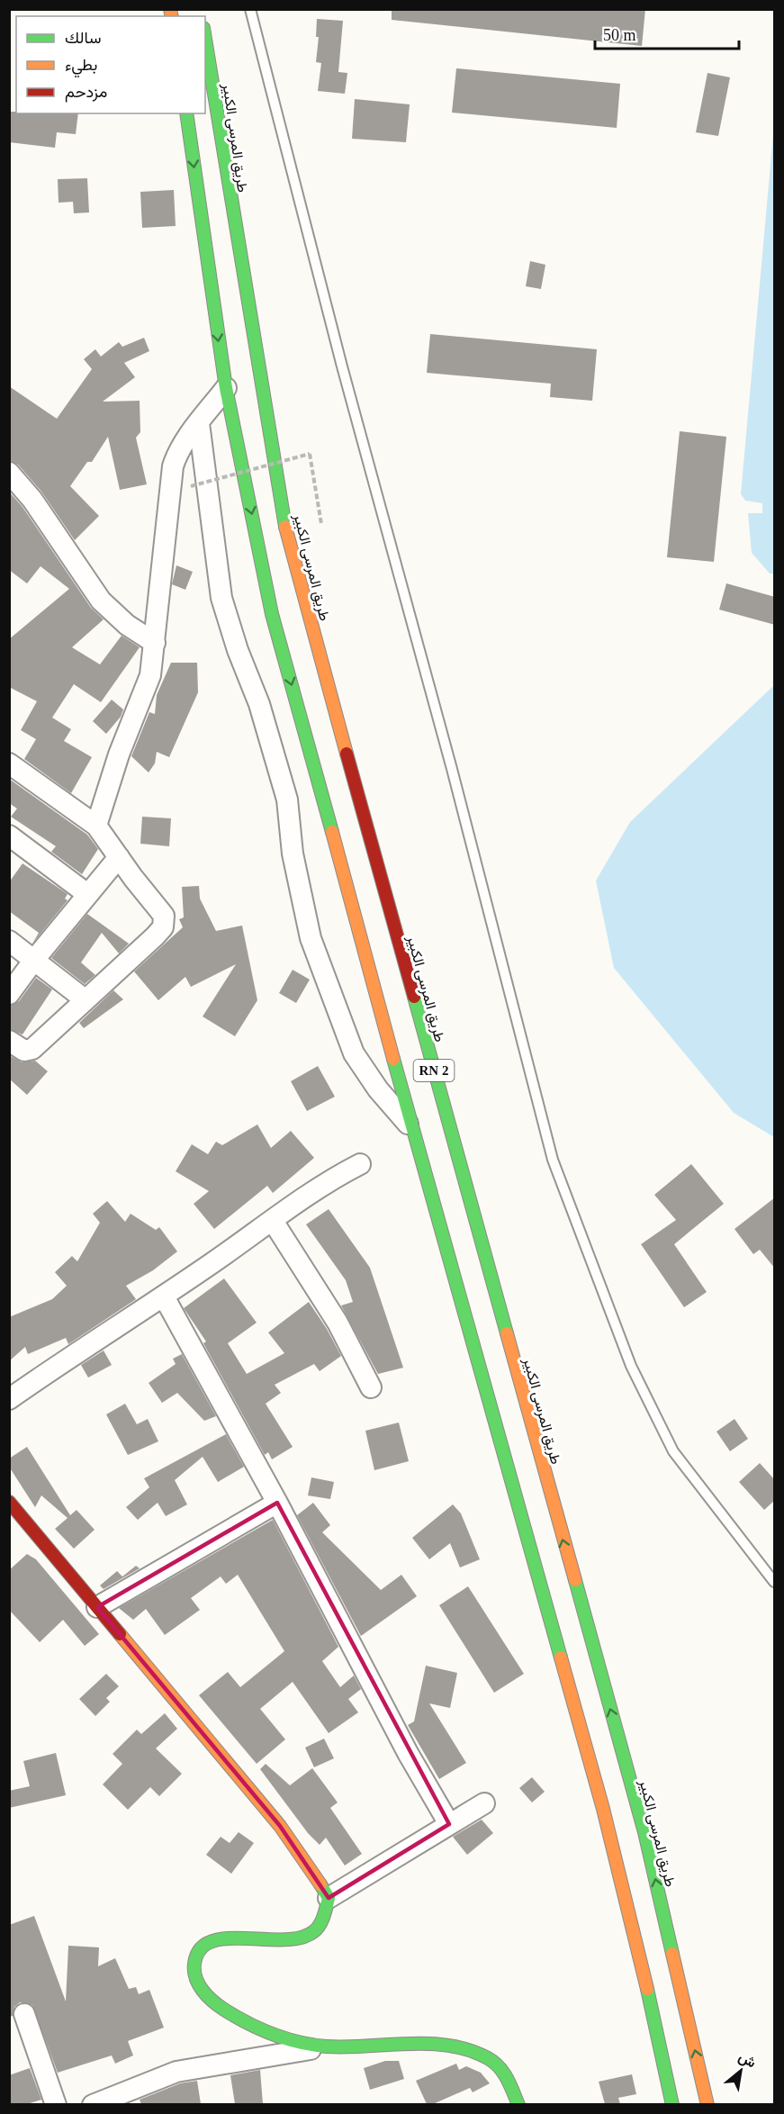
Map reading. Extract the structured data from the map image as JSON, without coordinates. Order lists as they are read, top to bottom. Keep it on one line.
{"streets":{"main road":["طريق المرسى الكبير","RN 2"]},"legend":["سالك","بطيء","مزدحم"],"scale_bar":"50 m","north":"top right"}
